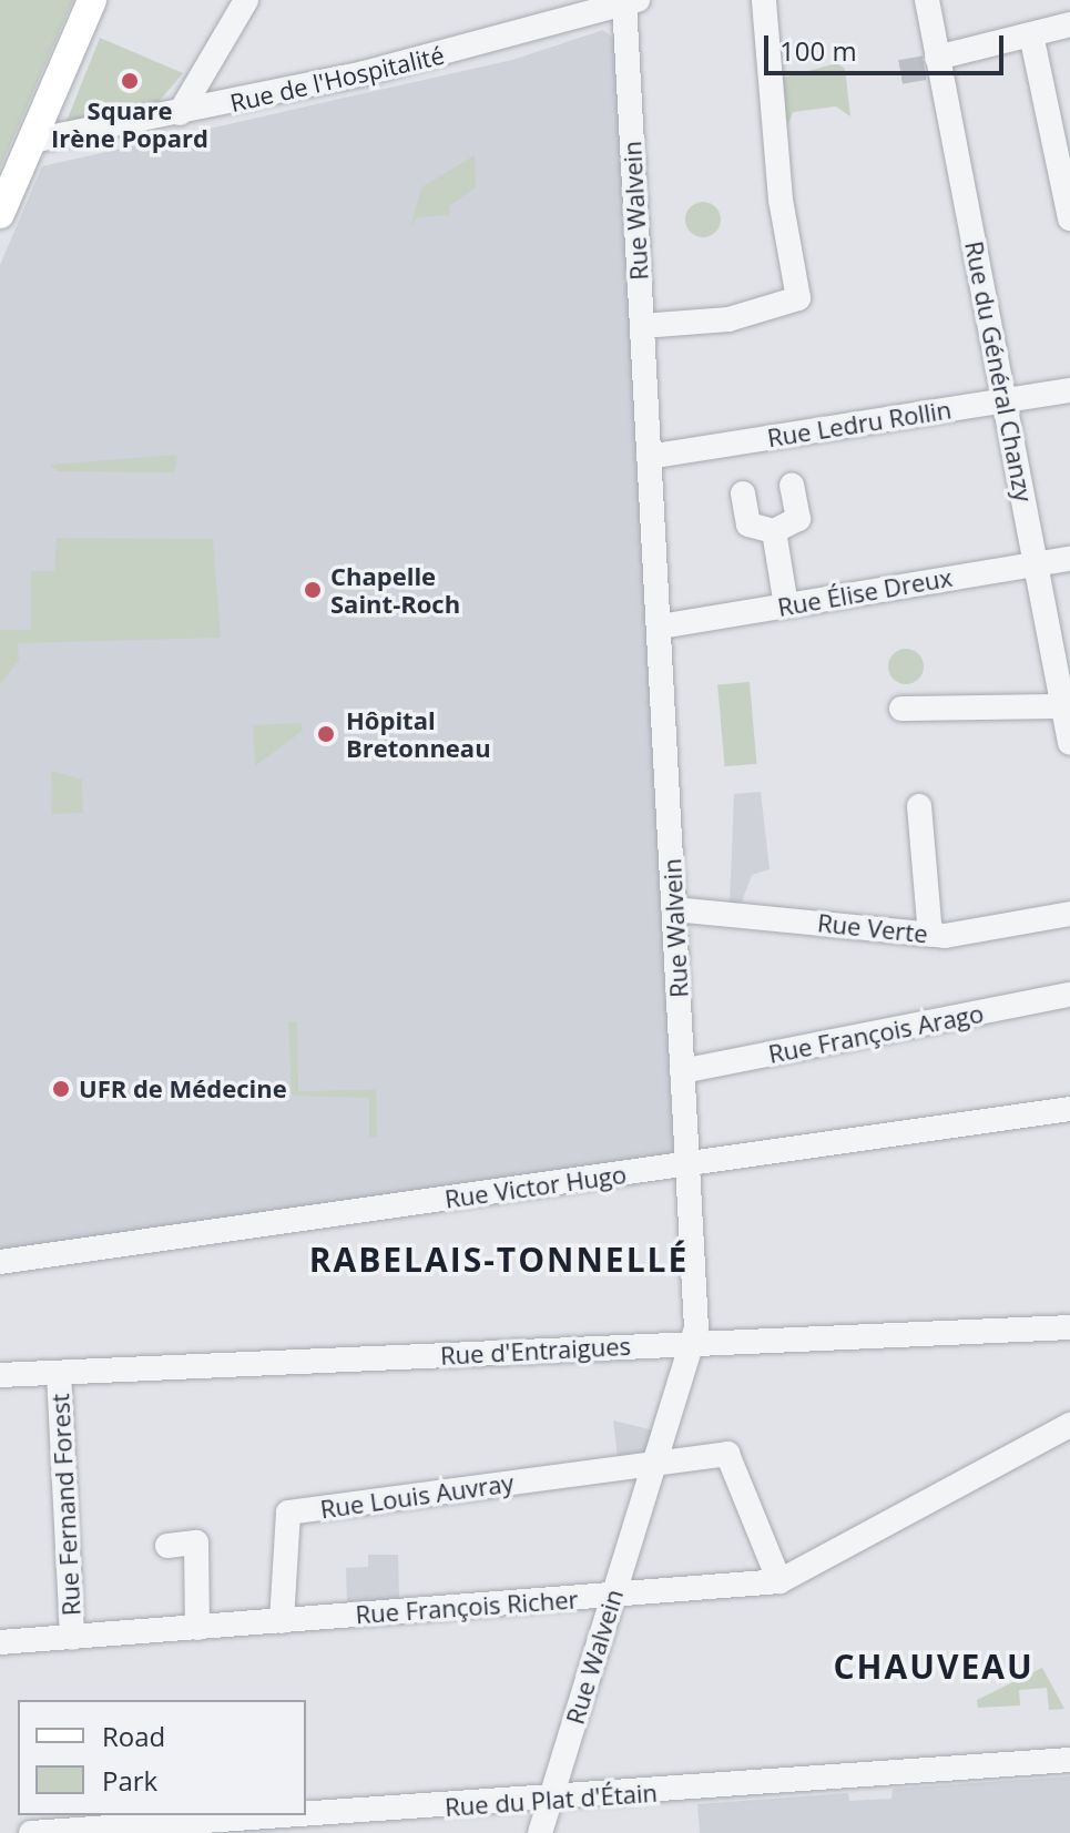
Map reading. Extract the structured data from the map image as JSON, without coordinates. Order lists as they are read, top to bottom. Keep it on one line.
{"streets":{"street":["Rue de l'Hospitalité","Rue Walvein","Rue du Général Chanzy","Rue Ledru Rollin","Rue Élise Dreux","Rue Verte","Rue François Arago","Rue Victor Hugo","Rue d'Entraigues","Rue Louis Auvray","Rue Fernand Forest","Rue François Richer","Rue du Plat d'Étain"]},"crossings":[["Rue de l'Hospitalité","Rue Walvein"],["Rue Walvein","Rue Ledru Rollin"],["Rue Walvein","Rue Élise Dreux"],["Rue Walvein","Rue Verte"],["Rue Walvein","Rue François Arago"],["Rue Walvein","Rue Victor Hugo"],["Rue Walvein","Rue d'Entraigues"],["Rue Walvein","Rue Louis Auvray"],["Rue Walvein","Rue François Richer"],["Rue Walvein","Rue du Plat d'Étain"],["Rue du Général Chanzy","Rue Ledru Rollin"],["Rue du Général Chanzy","Rue Élise Dreux"],["Rue d'Entraigues","Rue Fernand Forest"],["Rue Louis Auvray","Rue François Richer"],["Rue Fernand Forest","Rue François Richer"]],"districts":["RABELAIS-TONNELLÉ","CHAUVEAU"],"places":["Square Irène Popard","Chapelle Saint-Roch","Hôpital Bretonneau","UFR de Médecine"],"legend":["Road","Park"],"scale_bar":"100 m"}
